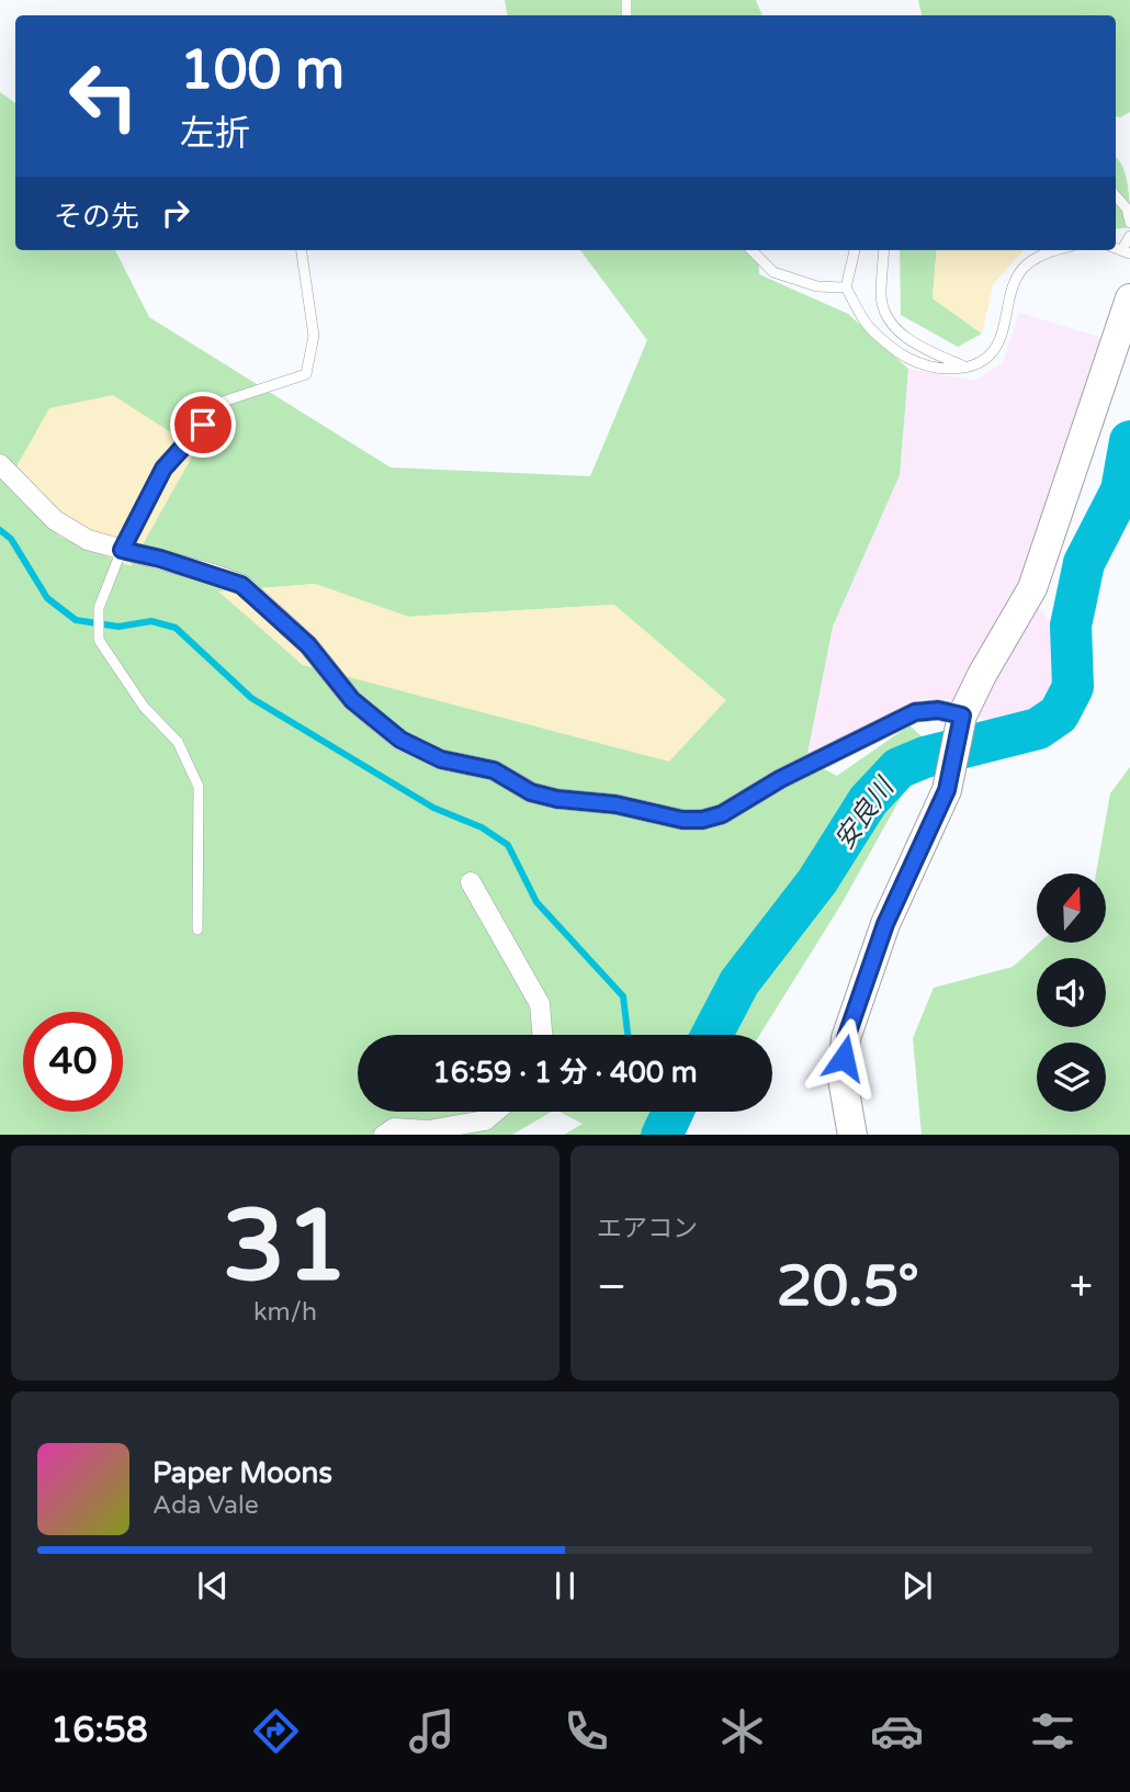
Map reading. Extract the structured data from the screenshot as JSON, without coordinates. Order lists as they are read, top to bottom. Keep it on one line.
{"water":["安良川"],"north":"top","page":{"turn":["100 m","左折"],"then":"その先","limit":"40","trip":"16:59 · 1 分 · 400 m","tile":[["31","km/h"],"エアコン"],"heat":["−","20.5°","+"],"song":["Paper Moons","Ada Vale"],"tabs":"16:58"}}
